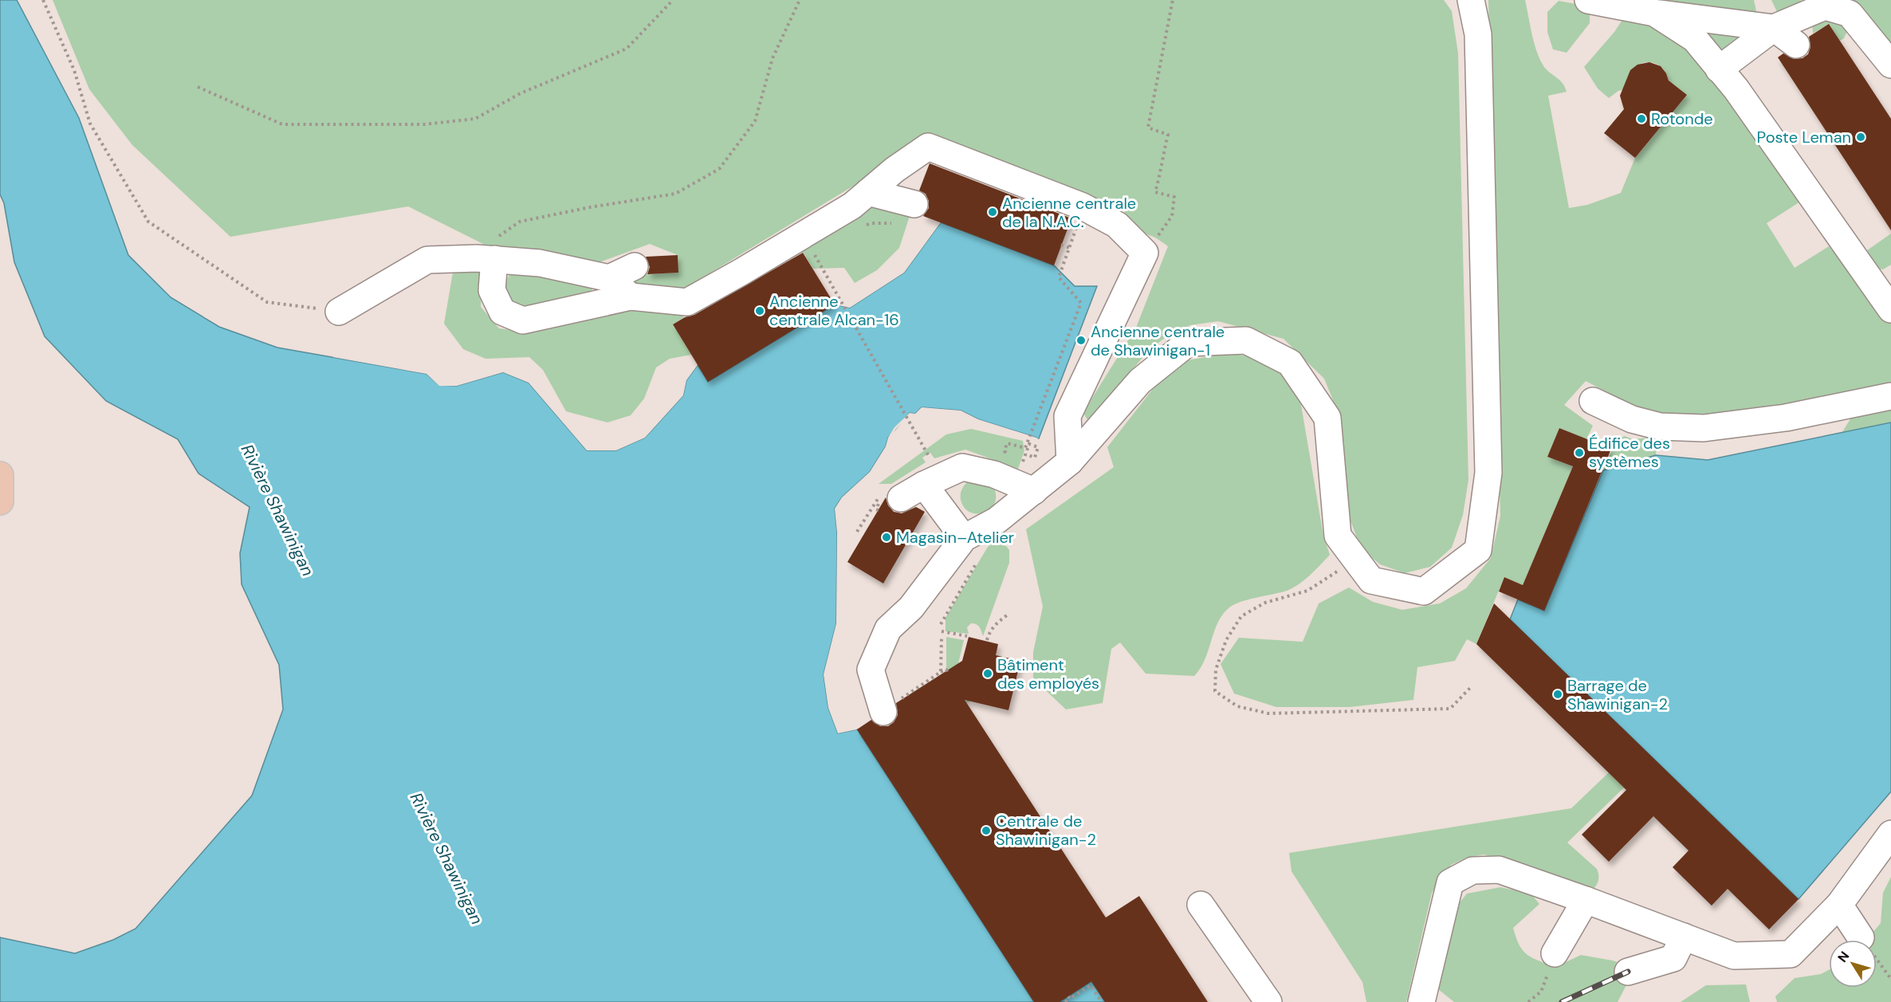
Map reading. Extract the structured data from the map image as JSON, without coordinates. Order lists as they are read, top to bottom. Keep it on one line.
{"water":["Rivière Shawinigan"],"places":["Rotonde","Poste Leman","Ancienne centrale de la N.A.C.","Ancienne centrale Alcan-16","Ancienne centrale de Shawinigan-1","Édifice des systèmes","Magasin–Atelier","Bâtiment des employés","Barrage de Shawinigan-2","Centrale de Shawinigan-2"],"north":"top left"}
